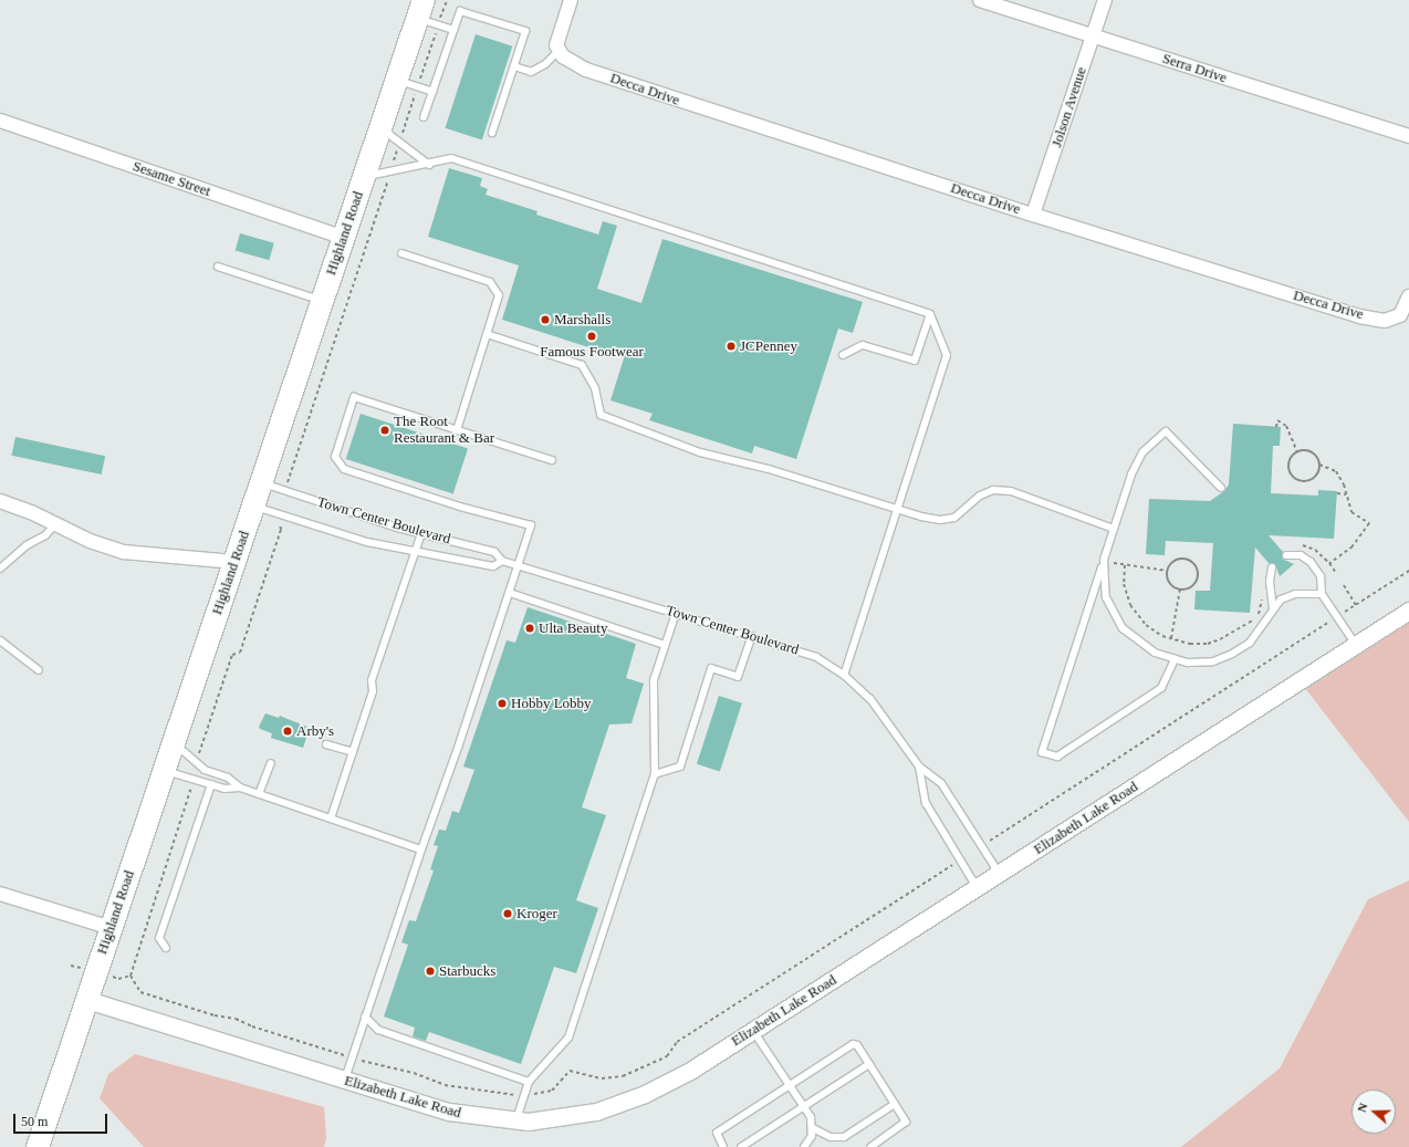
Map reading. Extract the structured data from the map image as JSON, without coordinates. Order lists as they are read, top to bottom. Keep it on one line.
{"streets":{"highway":["Highland Road"],"street":["Serra Drive","Decca Drive","Jolson Avenue","Sesame Street","Elizabeth Lake Road"],"lane":["Town Center Boulevard"]},"crossings":[["Serra Drive","Jolson Avenue"],["Decca Drive","Jolson Avenue"],["Sesame Street","Highland Road"],["Highland Road","Town Center Boulevard"],["Highland Road","Elizabeth Lake Road"],["Town Center Boulevard","Elizabeth Lake Road"]],"places":["Marshalls","Famous Footwear","JCPenney","The Root Restaurant & Bar","Ulta Beauty","Hobby Lobby","Arby's","Kroger","Starbucks"],"scale_bar":"50 m","north":"left"}
